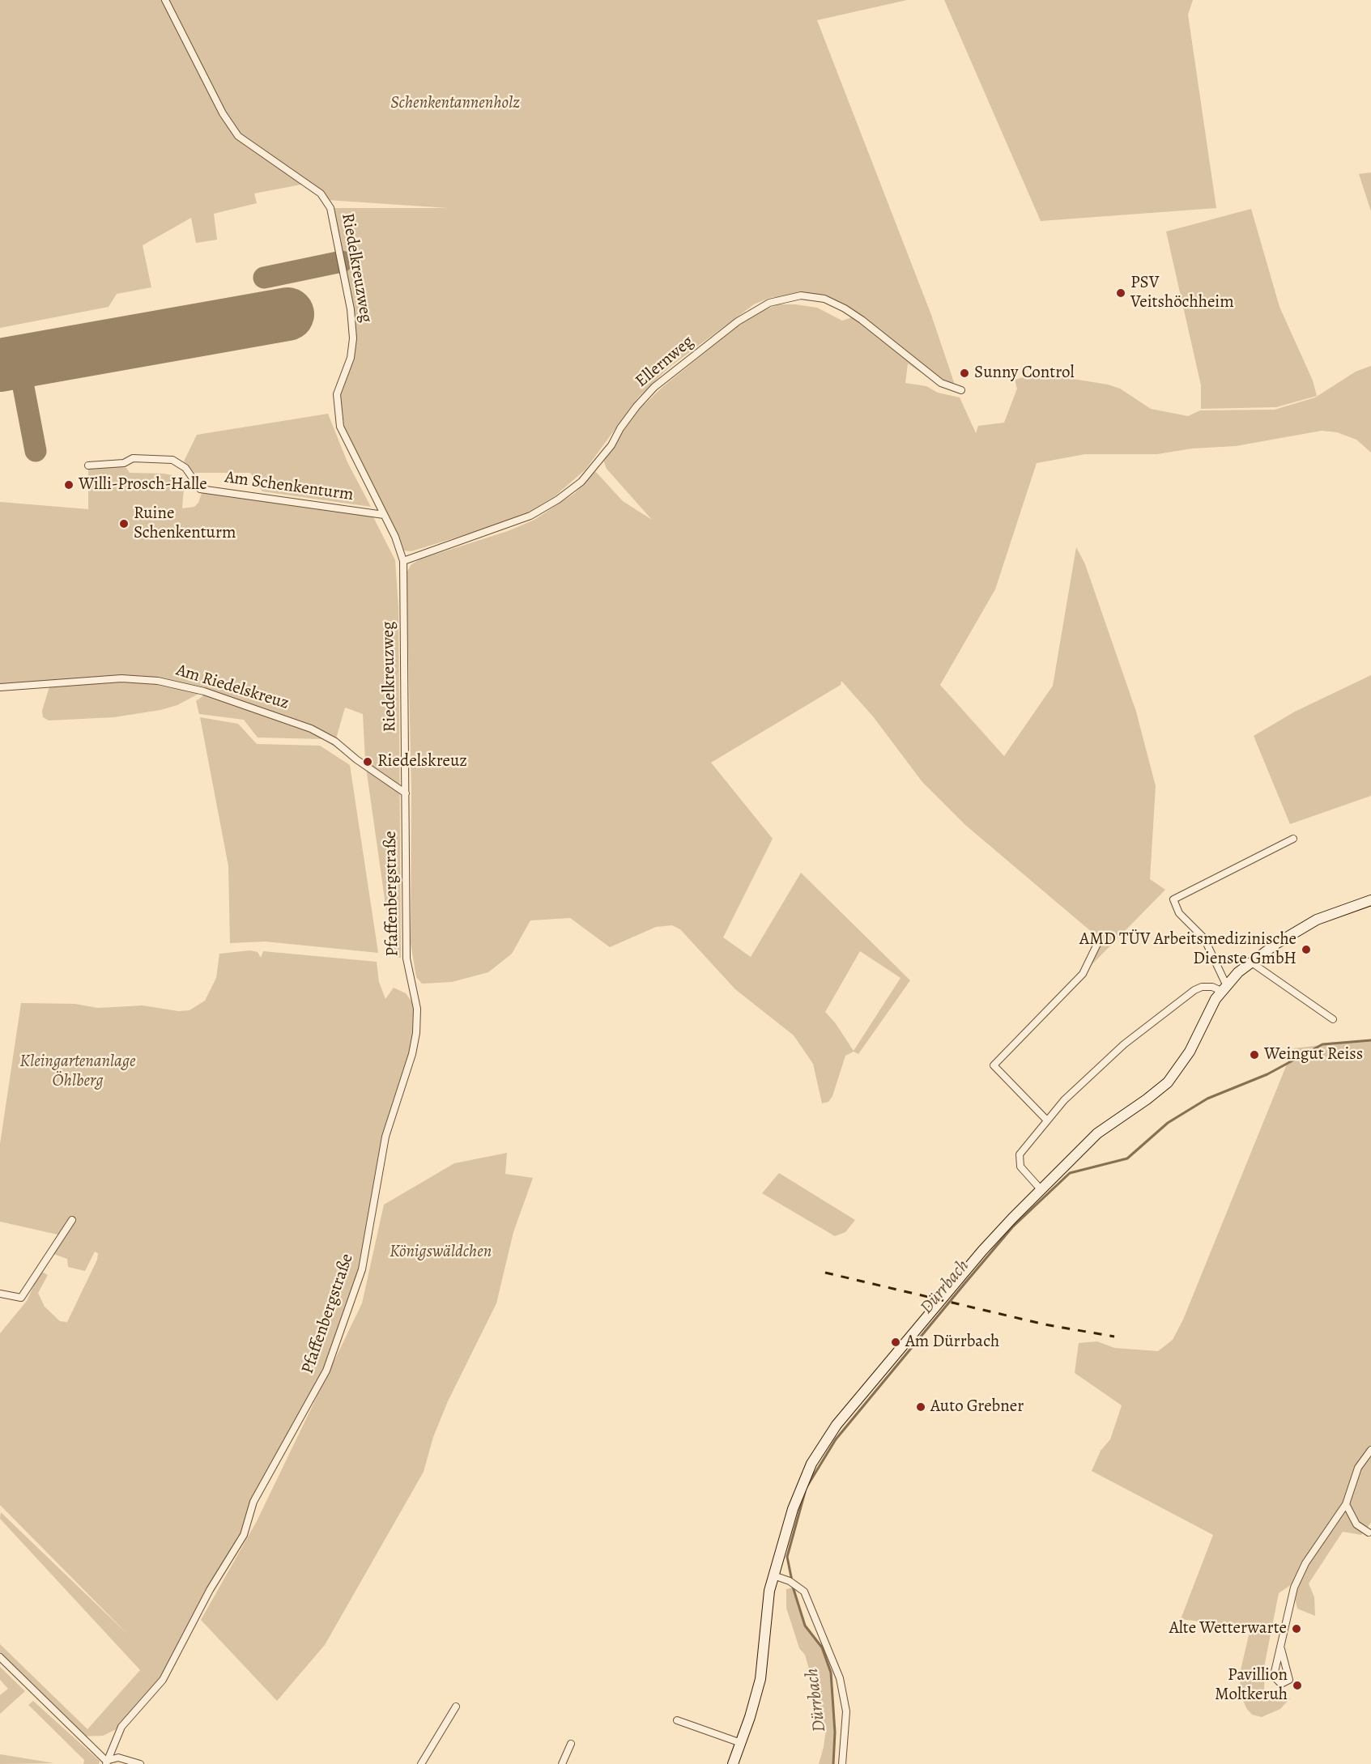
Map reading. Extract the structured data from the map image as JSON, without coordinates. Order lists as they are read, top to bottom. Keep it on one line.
{"streets":{"street":["Riedelkreuzweg","Ellernweg","Am Schenkenturm","Am Riedelskreuz","Pfaffenbergstraße"]},"crossings":[["Riedelkreuzweg","Ellernweg"],["Riedelkreuzweg","Am Schenkenturm"],["Riedelkreuzweg","Am Riedelskreuz"],["Riedelkreuzweg","Pfaffenbergstraße"],["Am Riedelskreuz","Pfaffenbergstraße"]],"water":["Dürrbach"],"parks":["Schenkentannenholz","Kleingartenanlage Öhlberg","Königswäldchen"],"places":["PSV Veitshöchheim","Sunny Control","Willi-Prosch-Halle","Ruine Schenkenturm","Riedelskreuz","AMD TÜV Arbeitsmedizinische Dienste GmbH","Weingut Reiss","Am Dürrbach","Auto Grebner","Alte Wetterwarte","Pavillion Moltkeruh"]}
